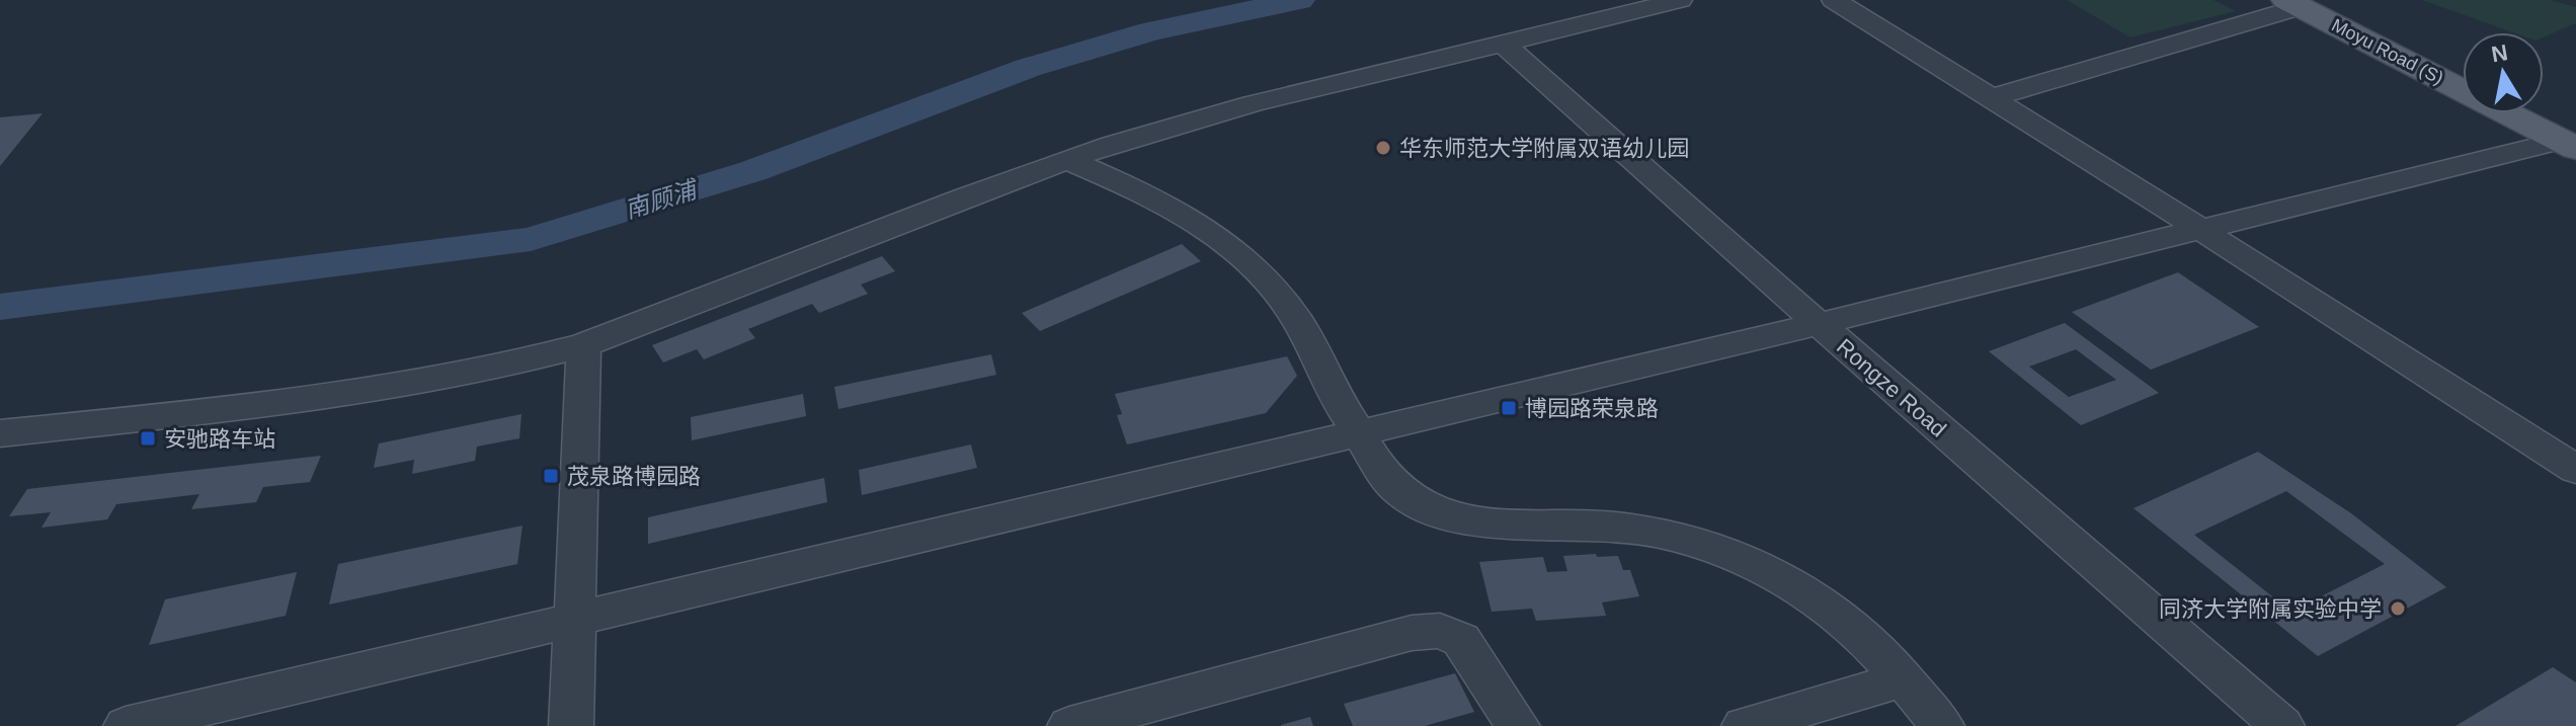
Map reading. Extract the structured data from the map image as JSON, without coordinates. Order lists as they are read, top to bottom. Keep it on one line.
{"streets":{"main road":["Moyu Road (S)"],"street":["Rongze Road"]},"water":["南顾浦"],"places":{"other":["华东师范大学附属双语幼儿园","同济大学附属实验中学"],"transit":["博园路荣泉路","安驰路车站","茂泉路博园路"]},"north":"top"}
